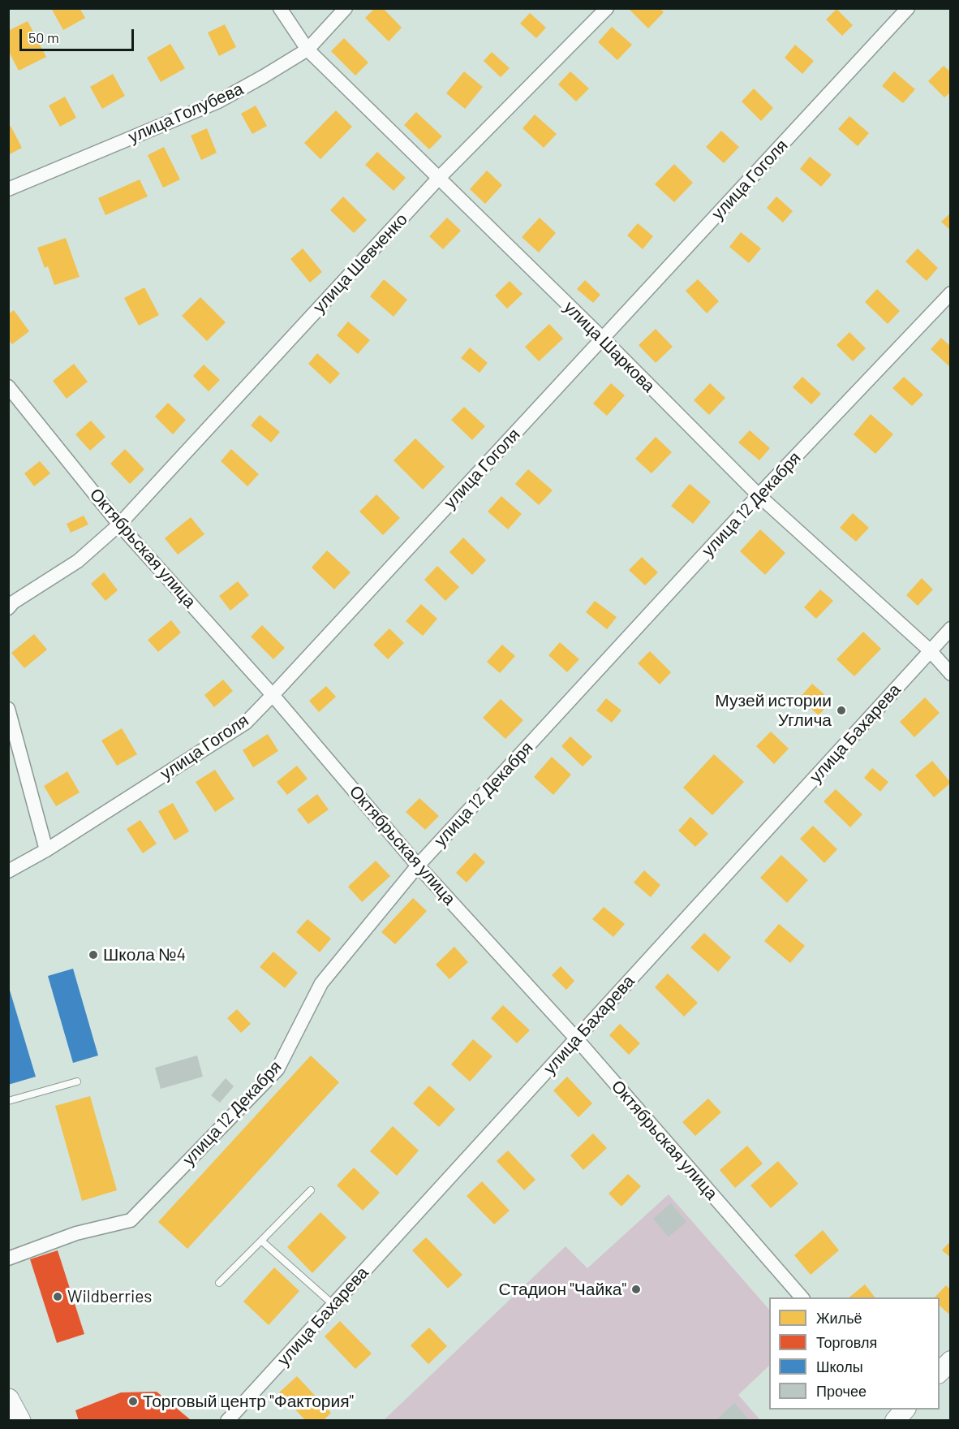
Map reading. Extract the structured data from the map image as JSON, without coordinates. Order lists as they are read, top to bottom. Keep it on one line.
{"streets":{"street":["улица Голубева","улица Гоголя","улица Шевченко","улица Шаркова","улица 12 Декабря","Октябрьская улица","улица Бахарева"]},"crossings":[["улица Голубева","улица Шаркова"],["улица Гоголя","улица Шаркова"],["улица Гоголя","Октябрьская улица"],["улица Шевченко","улица Шаркова"],["улица Шевченко","Октябрьская улица"],["улица Шаркова","улица 12 Декабря"],["улица Шаркова","улица Бахарева"],["улица 12 Декабря","Октябрьская улица"],["Октябрьская улица","улица Бахарева"]],"places":["Музей истории Углича","Школа №4","Стадион \"Чайка\"","Wildberries","Торговый центр \"Фактория\""],"legend":["Жильё","Торговля","Школы","Прочее"],"scale_bar":"50 m"}
